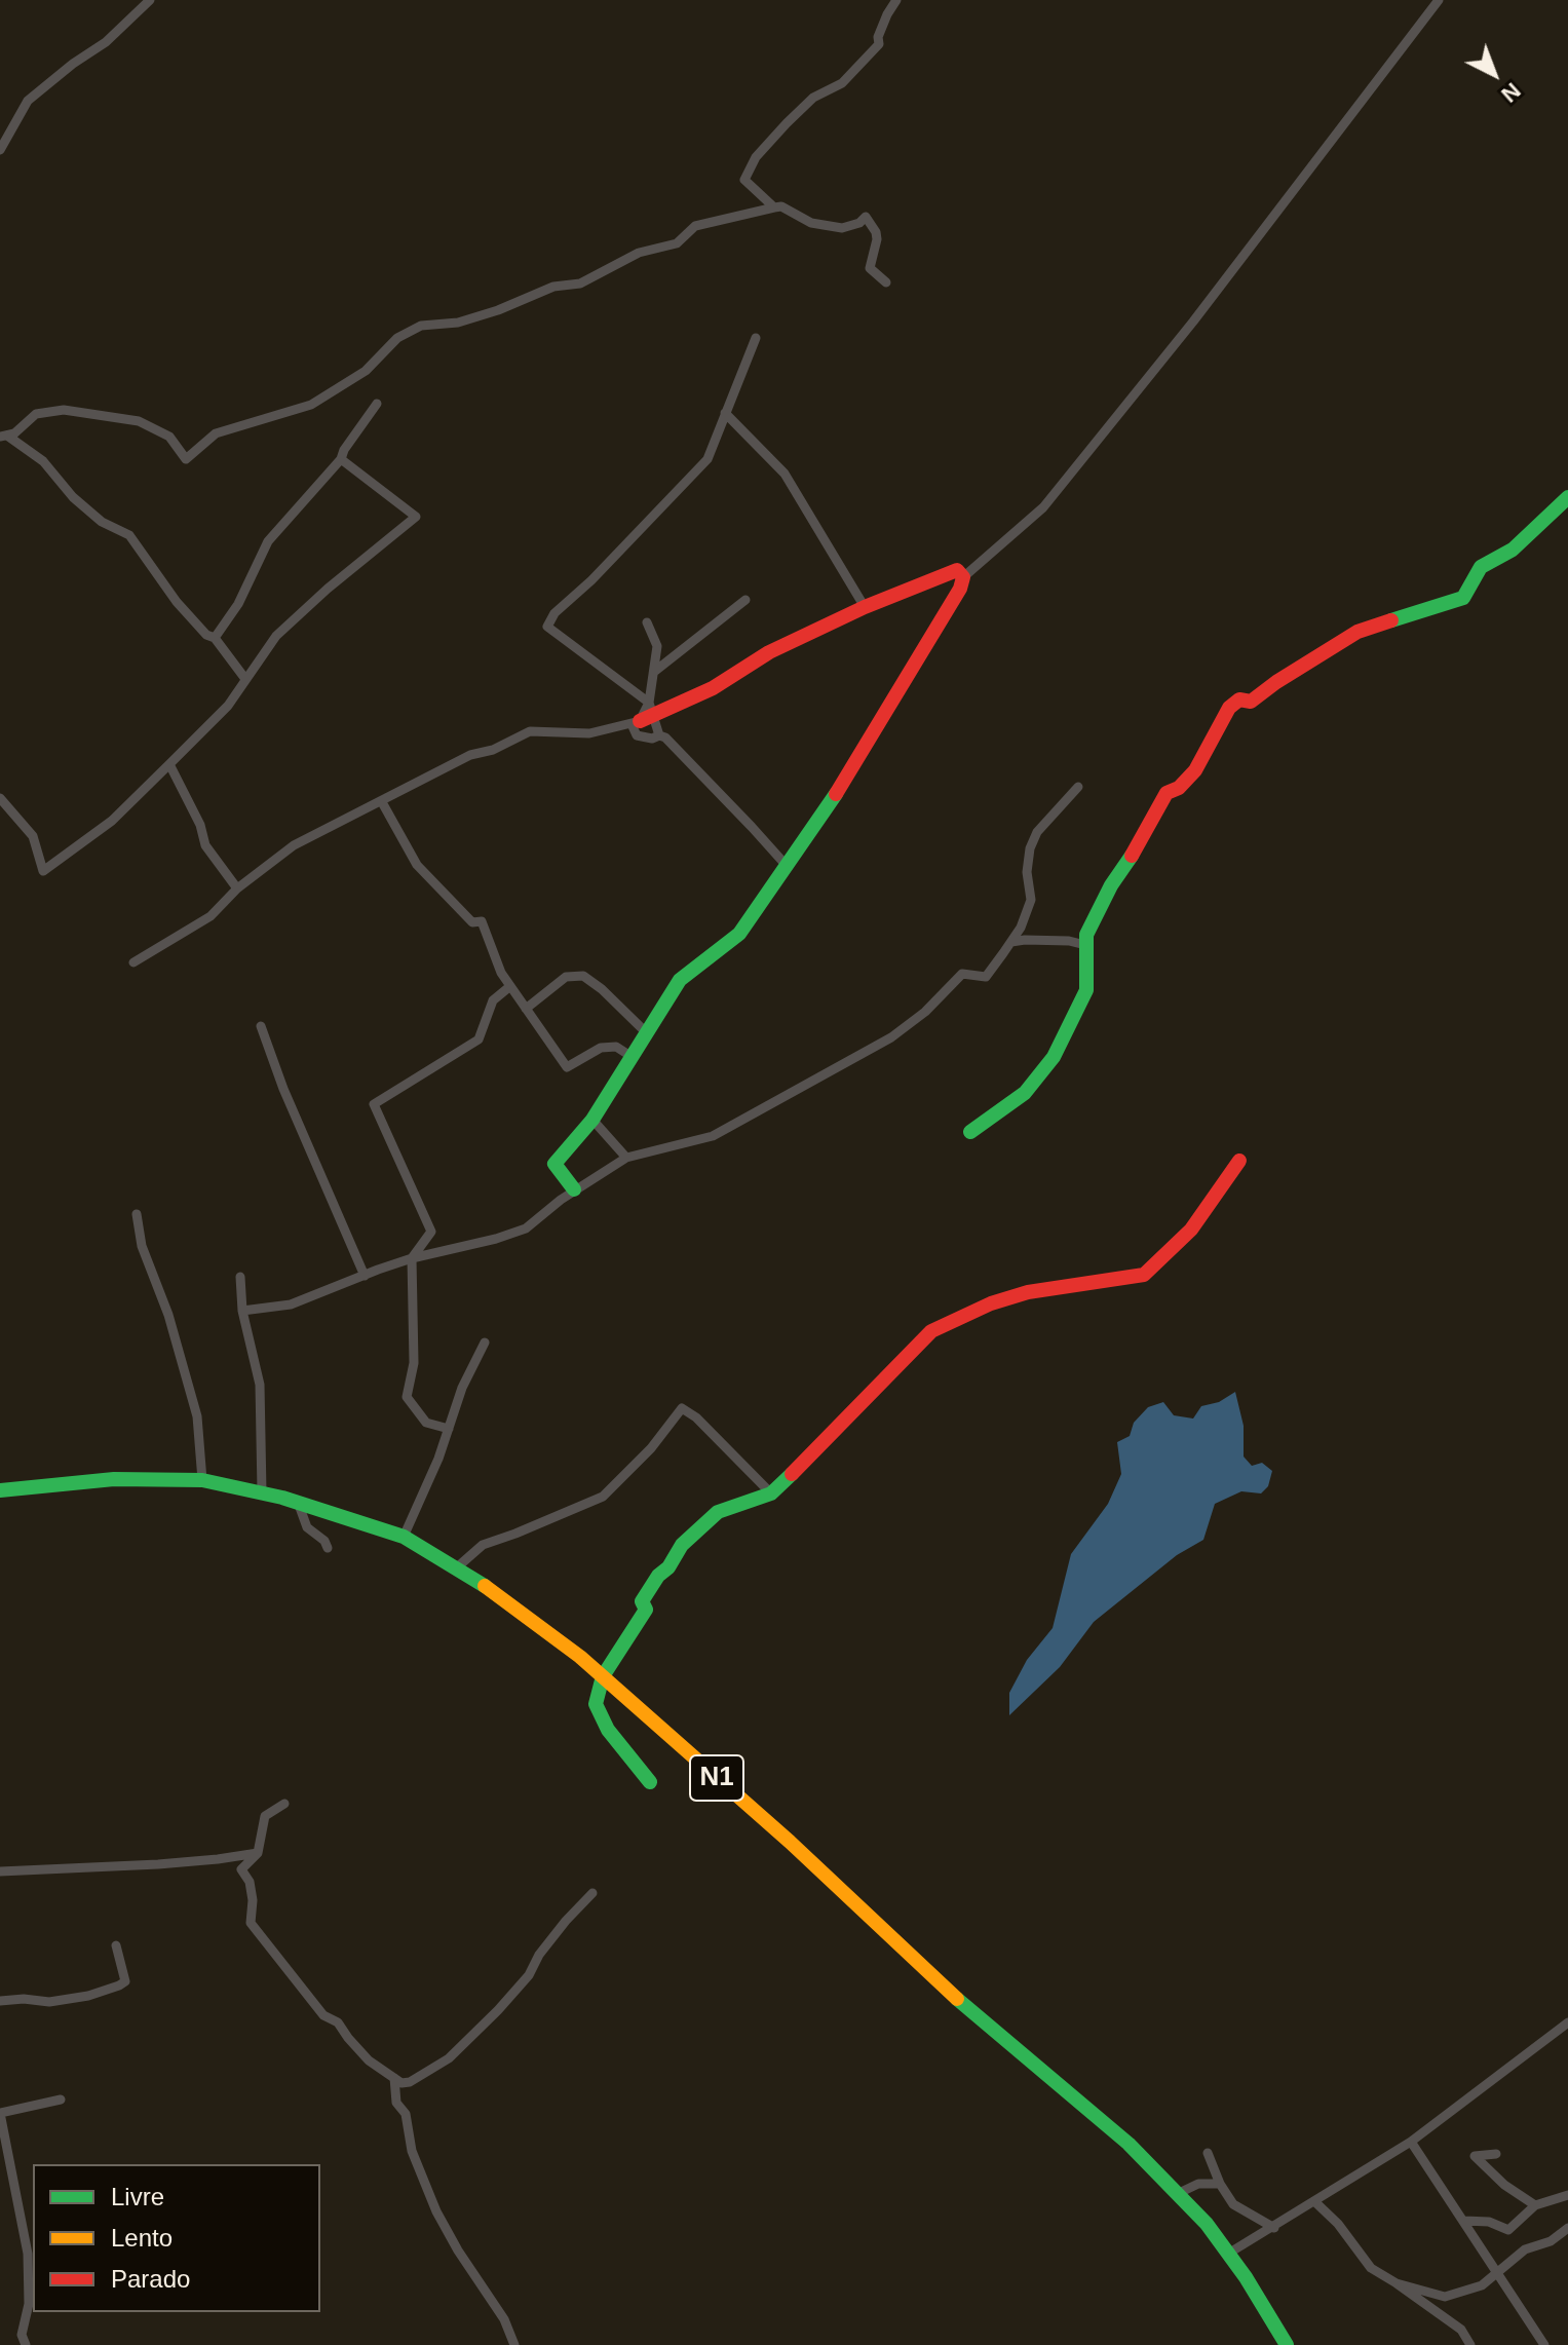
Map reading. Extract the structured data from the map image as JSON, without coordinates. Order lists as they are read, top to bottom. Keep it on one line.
{"streets":{"main road":["N1"]},"legend":["Livre","Lento","Parado"],"north":"bottom right"}
